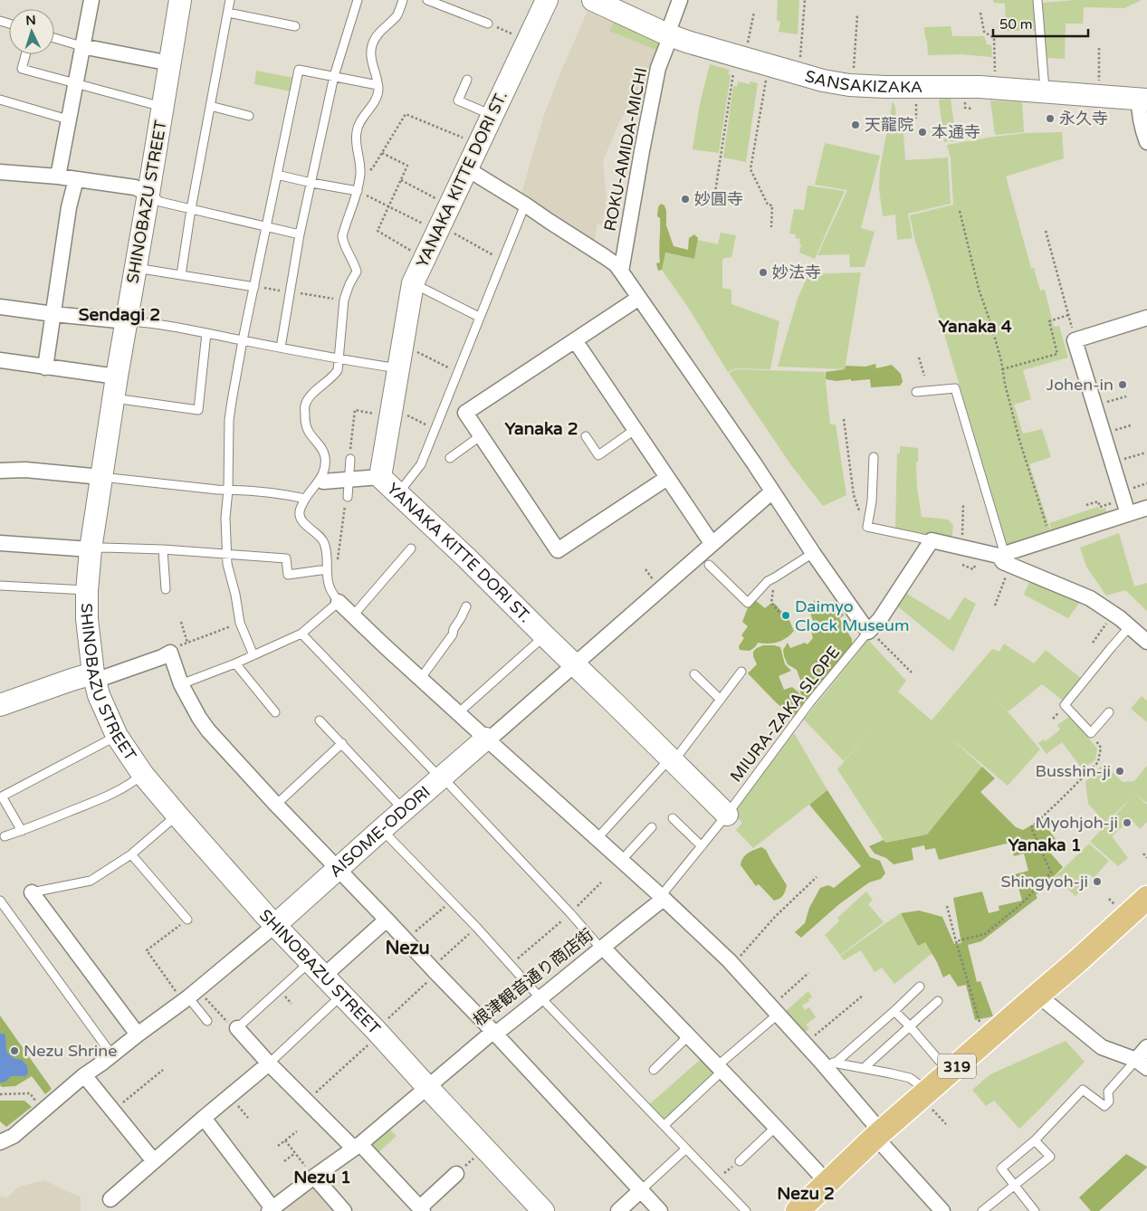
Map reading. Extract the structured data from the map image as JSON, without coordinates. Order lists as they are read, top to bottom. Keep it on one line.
{"streets":{"main road":["SANSAKIZAKA","YANAKA KITTE DORI ST.","SHINOBAZU STREET","AISOME-ODORI","319"],"street":["ROKU-AMIDA-MICHI","根津観音通り商店街"],"lane":["MIURA-ZAKA SLOPE"]},"crossings":[["SANSAKIZAKA","ROKU-AMIDA-MICHI"],["YANAKA KITTE DORI ST.","MIURA-ZAKA SLOPE"],["SHINOBAZU STREET","AISOME-ODORI"],["SHINOBAZU STREET","根津観音通り商店街"],["MIURA-ZAKA SLOPE","根津観音通り商店街"]],"districts":["Sendagi 2","Yanaka 4","Yanaka 2","Yanaka 1","Nezu","Nezu 1","Nezu 2"],"places":["永久寺","天龍院","本通寺","妙圓寺","妙法寺","Johen-in","Daimyo Clock Museum","Busshin-ji","Myohjoh-ji","Shingyoh-ji","Nezu Shrine"],"scale_bar":"50 m","north":"top"}
